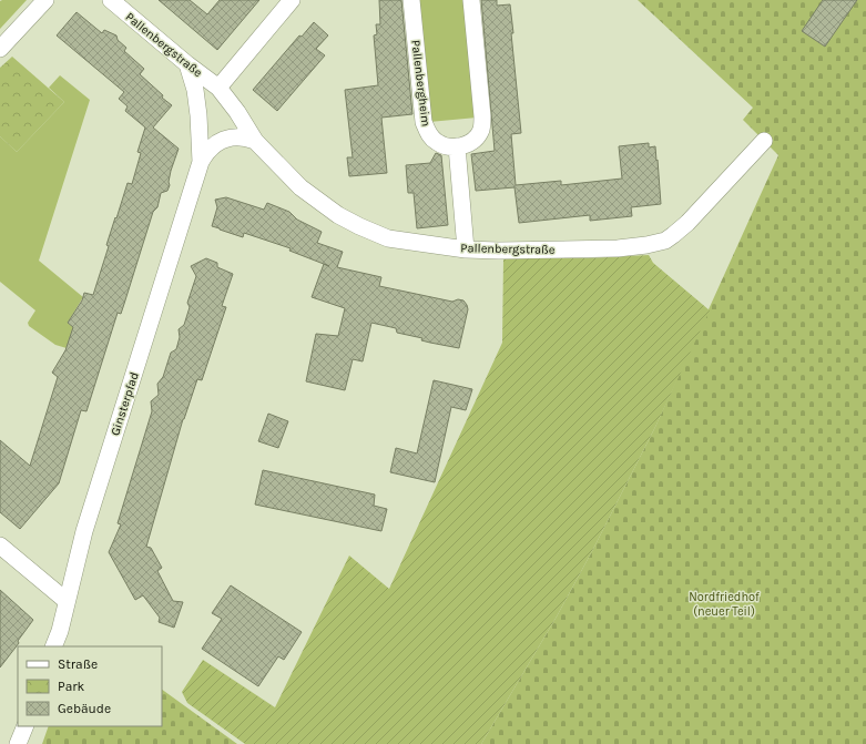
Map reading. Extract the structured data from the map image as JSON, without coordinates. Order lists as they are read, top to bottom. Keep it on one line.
{"streets":{"street":["Pallenbergstraße","Pallenbergheim","Ginsterpfad"]},"crossings":[["Pallenbergstraße","Ginsterpfad"]],"parks":["Nordfriedhof (neuer Teil)"],"legend":["Straße","Park","Gebäude"]}
